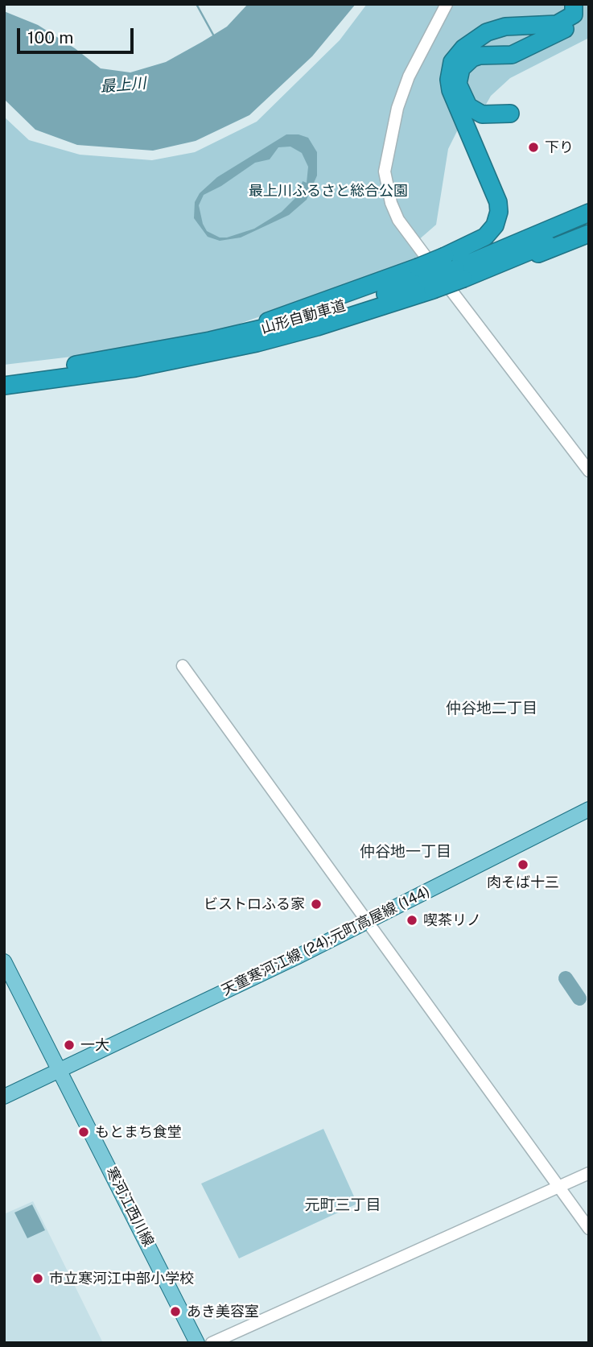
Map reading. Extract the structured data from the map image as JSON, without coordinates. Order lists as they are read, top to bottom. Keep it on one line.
{"streets":{"highway":["山形自動車道"],"main road":["天童寒河江線 (24);元町高屋線 (144)","寒河江西川線"]},"crossings":[["天童寒河江線 (24);元町高屋線 (144)","寒河江西川線"]],"districts":["仲谷地二丁目","仲谷地一丁目","元町三丁目"],"water":["最上川"],"parks":["最上川ふるさと総合公園"],"places":["下り","肉そば十三","ビストロふる家","喫茶リノ","一大","もとまち食堂","市立寒河江中部小学校","あき美容室"],"scale_bar":"100 m"}
